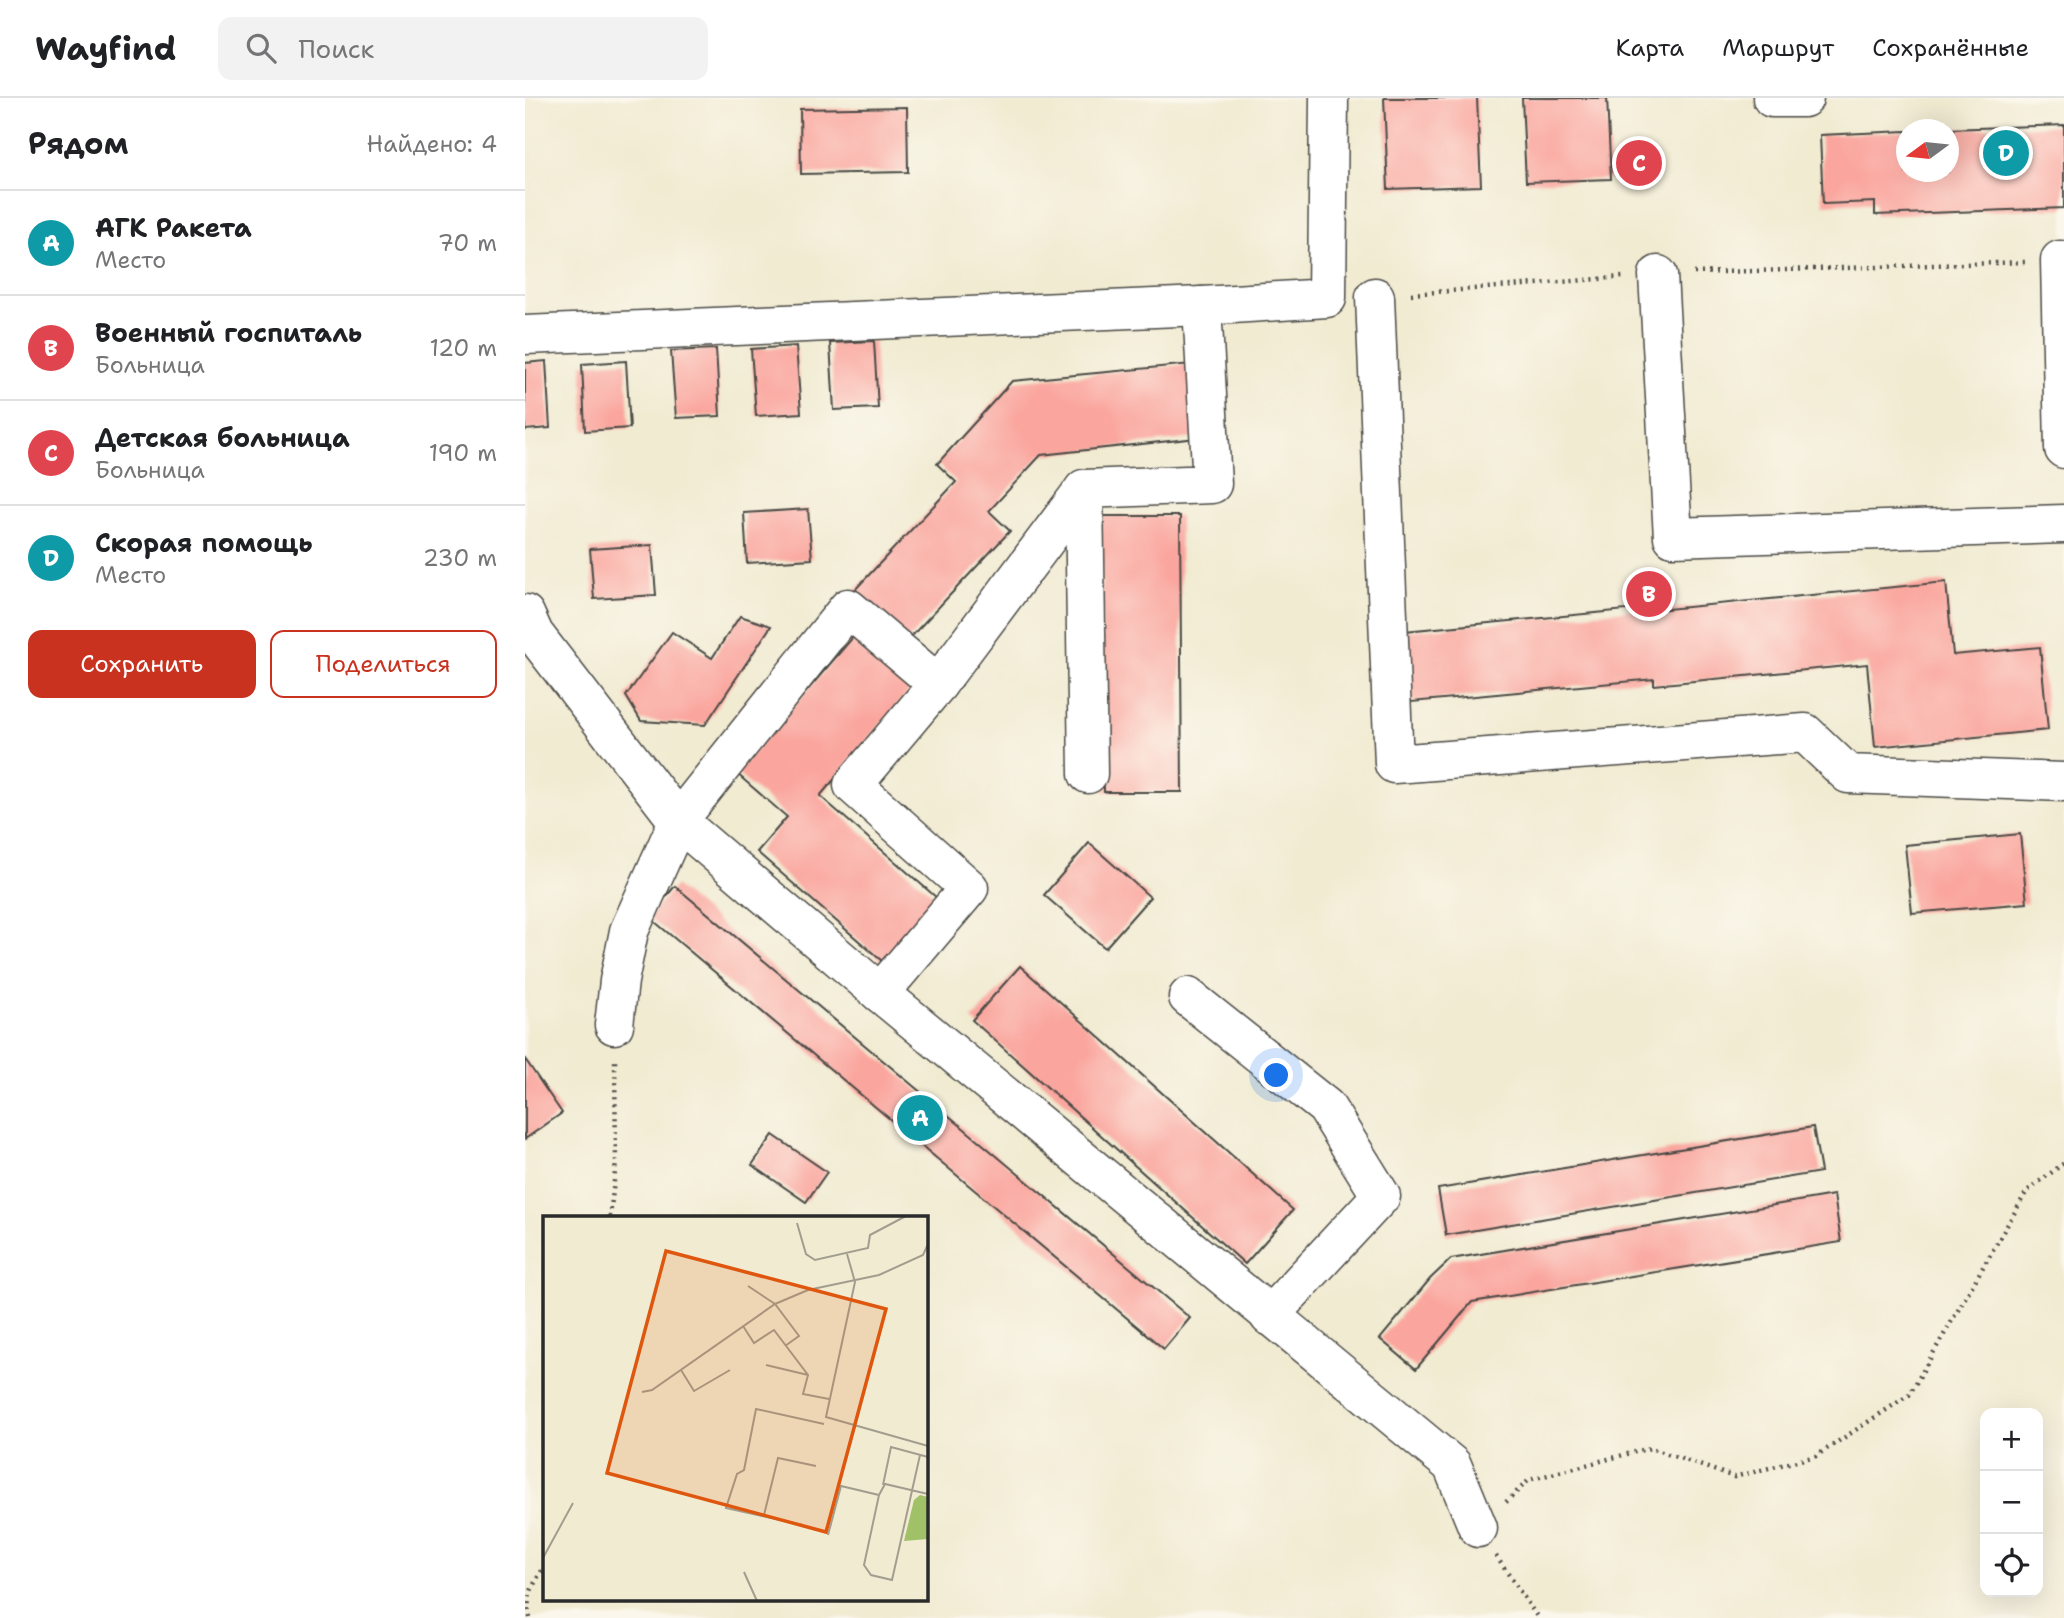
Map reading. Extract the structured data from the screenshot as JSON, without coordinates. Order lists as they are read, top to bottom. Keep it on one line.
{"north":"left","page":{"header":"Wayfind","search":"Поиск","nav":["Карта","Маршрут","Сохранённые"],"heading":["Рядом","Найдено: 4"],"pins":["D","C","B","A"],"list":[{"mark":"A","name":"АГК Ракета","note":"Место","value":"70 m"},{"mark":"B","name":"Военный госпиталь","note":"Больница","value":"120 m"},{"mark":"C","name":"Детская больница","note":"Больница","value":"190 m"},{"mark":"D","name":"Скорая помощь","note":"Место","value":"230 m"}],"buttons":["Сохранить","Поделиться"],"map_buttons":["+","−"]}}
